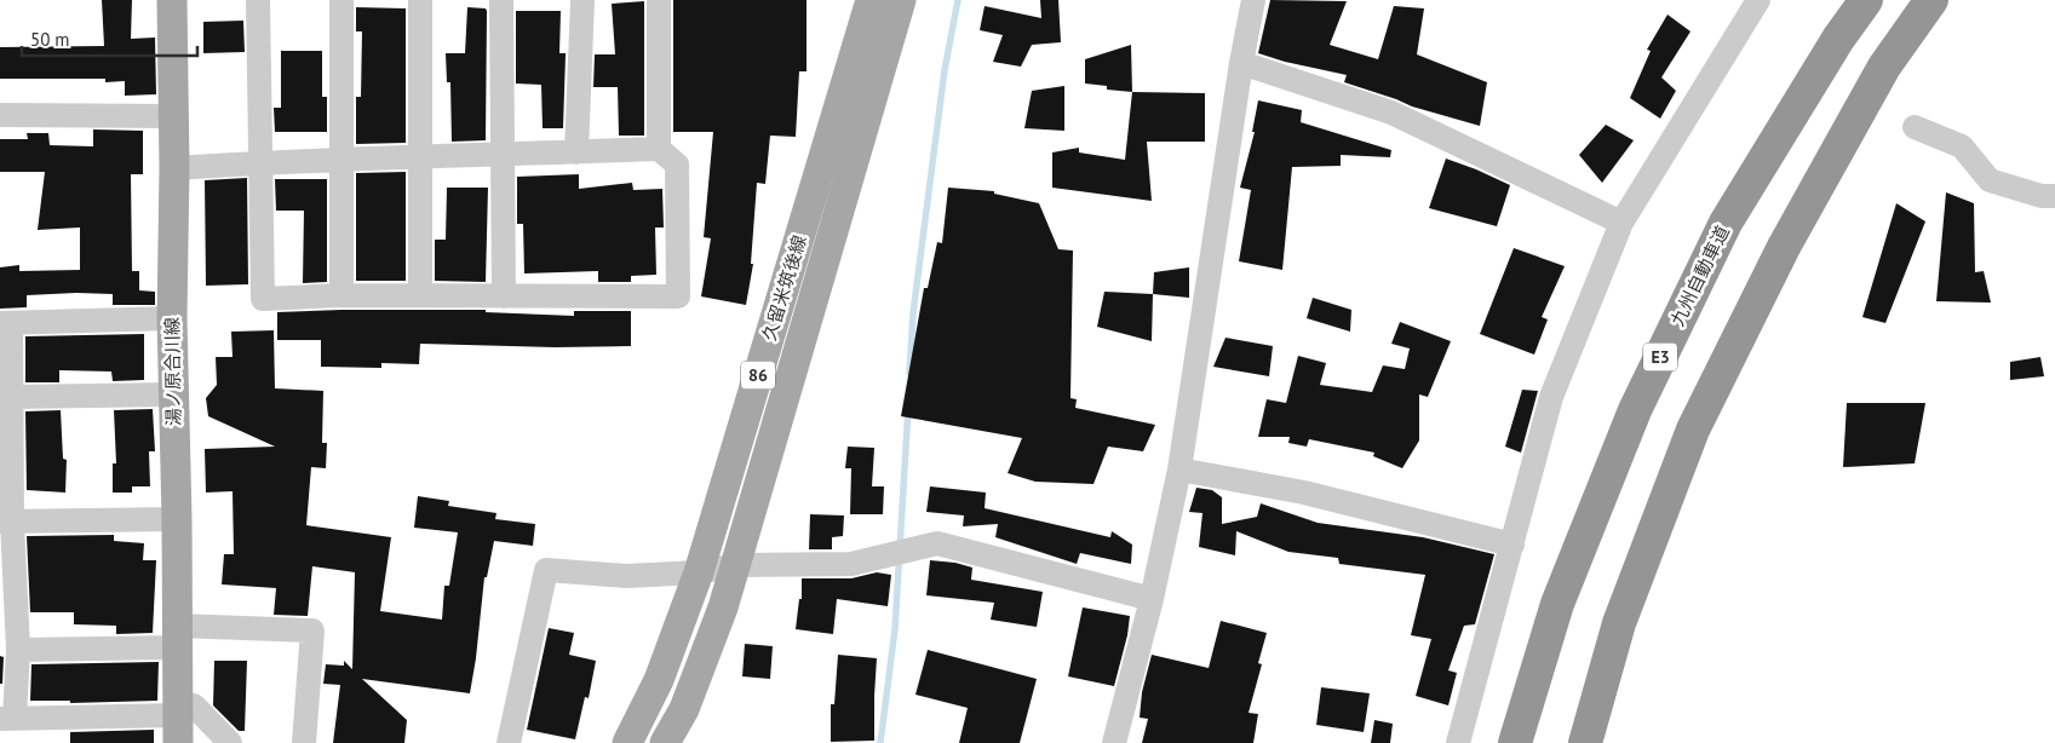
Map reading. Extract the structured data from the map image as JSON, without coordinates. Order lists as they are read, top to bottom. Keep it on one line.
{"streets":{"highway":["九州自動車道","E3"],"main road":["久留米筑後線","湯ノ原合川線","86"]},"scale_bar":"50 m"}
